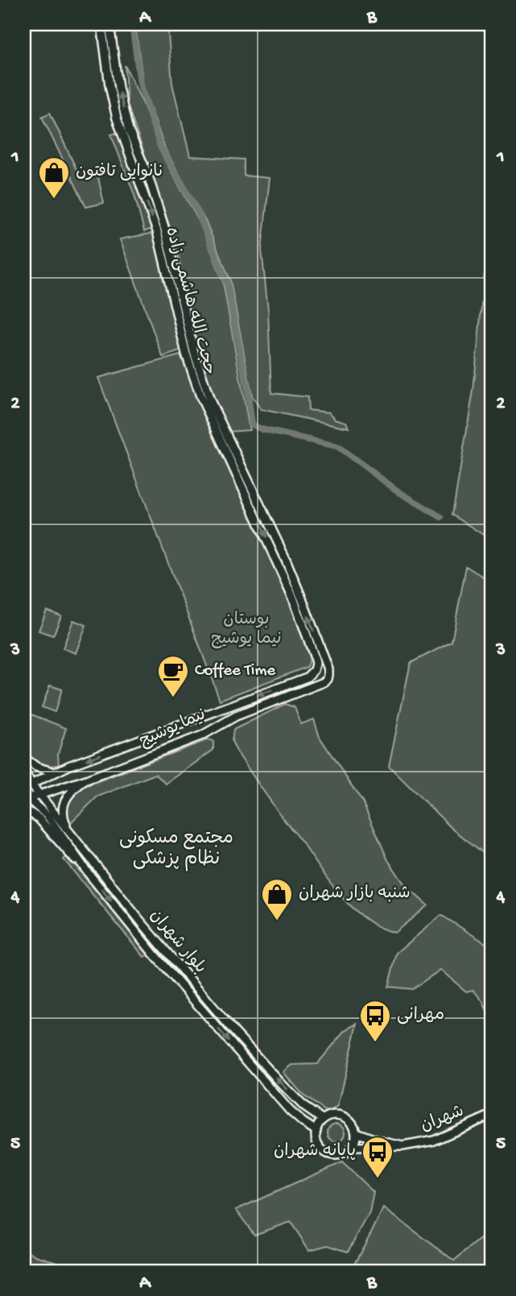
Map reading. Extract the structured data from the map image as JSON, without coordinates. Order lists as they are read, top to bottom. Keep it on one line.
{"streets":{"street":["حجت الله هاشمی زاده","نیما یوشیج","بلوار شهران","شهران"]},"crossings":[["حجت الله هاشمی زاده","نیما یوشیج"],["نیما یوشیج","بلوار شهران"]],"districts":["مجتمع مسکونی نظام پزشکی"],"parks":["بوستان نیما یوشیج"],"places":{"shop":["نانوایی تافتون","شنبه بازار شهران"],"cafe":["Coffee Time"],"bus stop":["مهرانی","پایانه شهران"]},"grid":{"columns":["A","B"],"rows":["1","2","3","4","5"]}}
